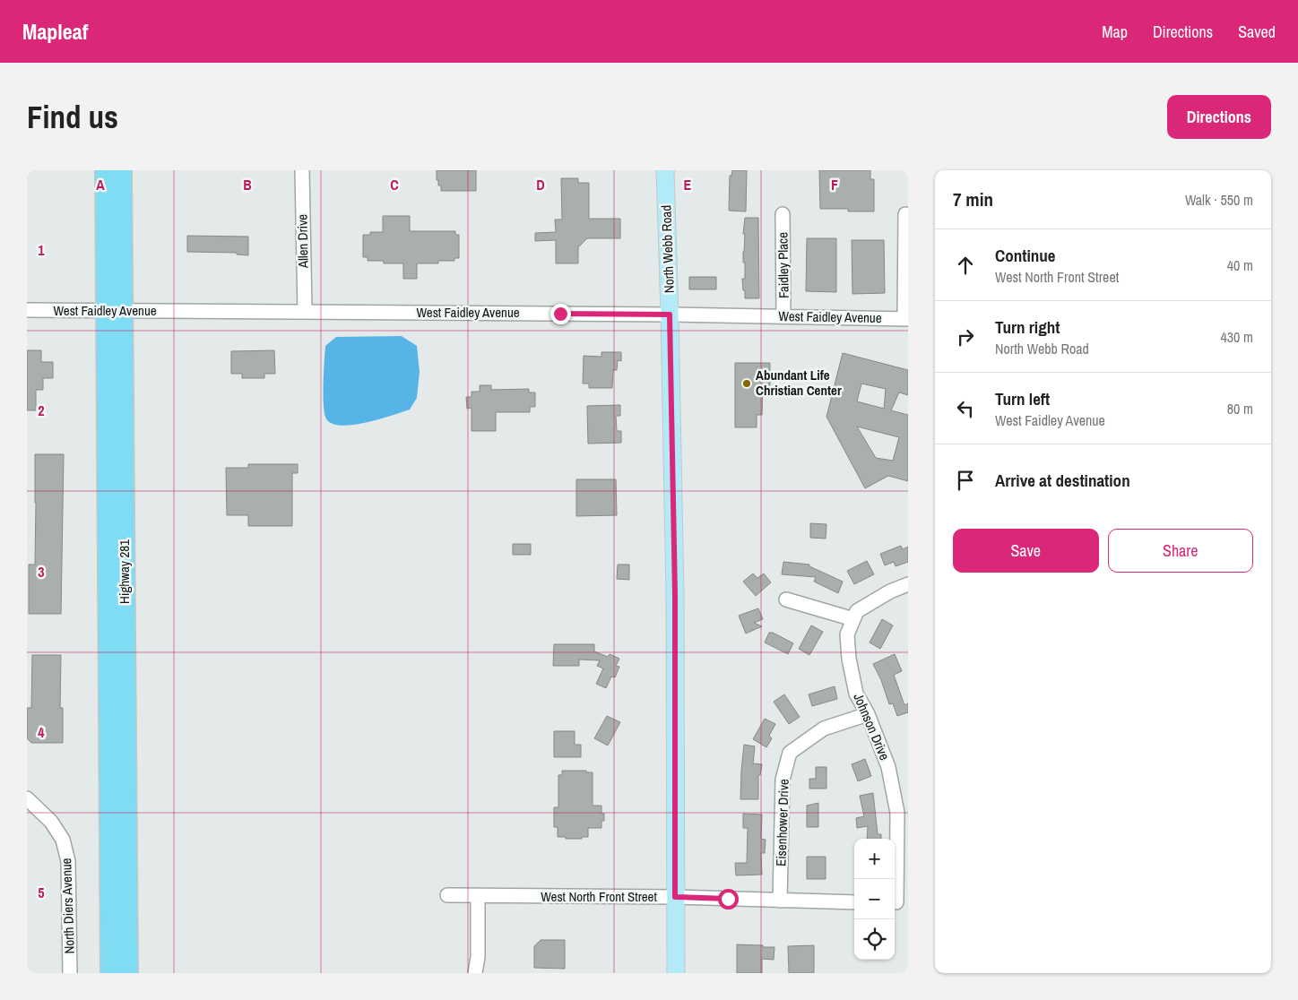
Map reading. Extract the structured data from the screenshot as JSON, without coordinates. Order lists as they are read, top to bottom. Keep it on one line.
{"streets":{"highway":["Highway 281"],"main road":["North Webb Road"],"street":["Allen Drive","Faidley Place","West Faidley Avenue","Johnson Drive","Eisenhower Drive","West North Front Street","North Diers Avenue"]},"crossings":[["Allen Drive","West Faidley Avenue"],["North Webb Road","West Faidley Avenue"],["North Webb Road","West North Front Street"],["Faidley Place","West Faidley Avenue"],["West Faidley Avenue","Highway 281"],["Johnson Drive","Eisenhower Drive"],["Eisenhower Drive","West North Front Street"]],"places":["Abundant Life Christian Center"],"page":{"header":"Mapleaf","nav":["Map","Directions","Saved"],"buttons":["Directions",["Save","Share"]],"title":"Find us","heading":["7 min","Walk · 550 m"],"list":[["Continue","West North Front Street","40 m"],["Turn right","North Webb Road","430 m"],["Turn left","West Faidley Avenue","80 m"],"Arrive at destination"],"map_buttons":["+","−"]},"grid":{"columns":["A","B","C","D","E","F"],"rows":["1","2","3","4","5"]}}
